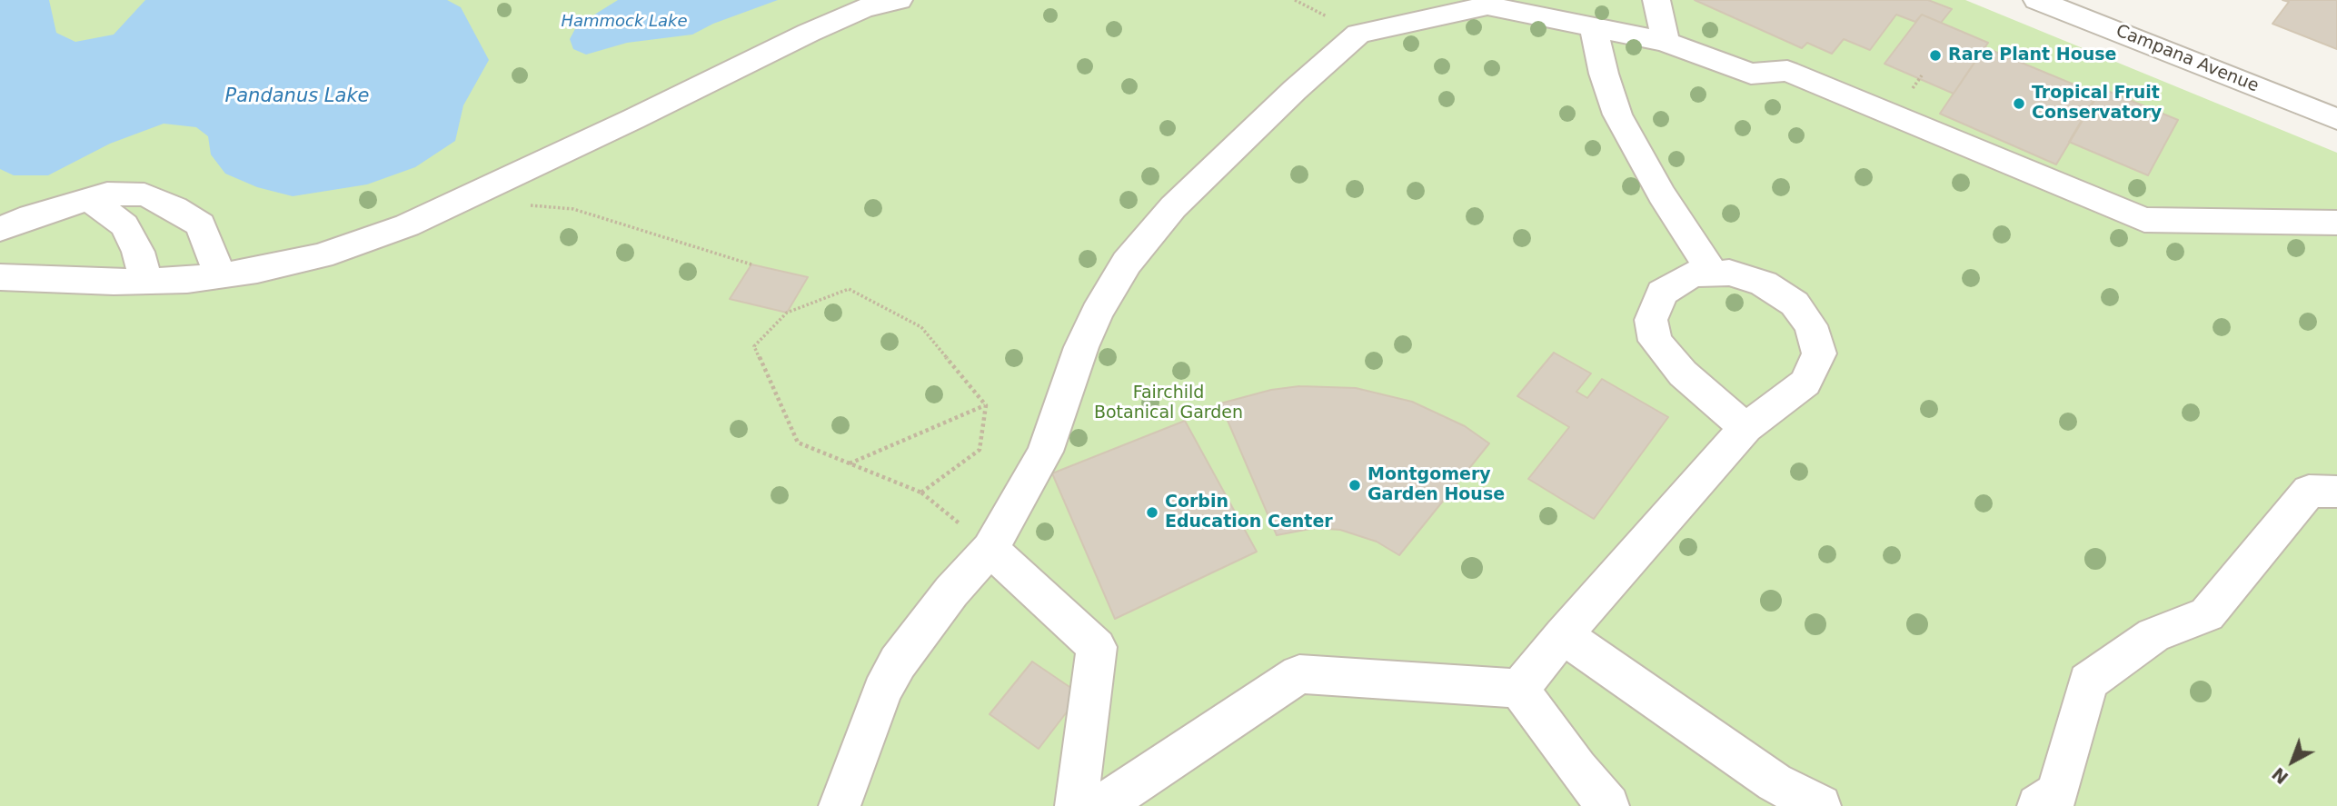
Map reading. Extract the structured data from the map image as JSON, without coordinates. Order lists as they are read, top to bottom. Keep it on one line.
{"streets":{"street":["Campana Avenue"]},"water":["Hammock Lake","Pandanus Lake"],"parks":["Fairchild Botanical Garden"],"places":["Rare Plant House","Tropical Fruit Conservatory","Montgomery Garden House","Corbin Education Center"],"north":"bottom left"}
